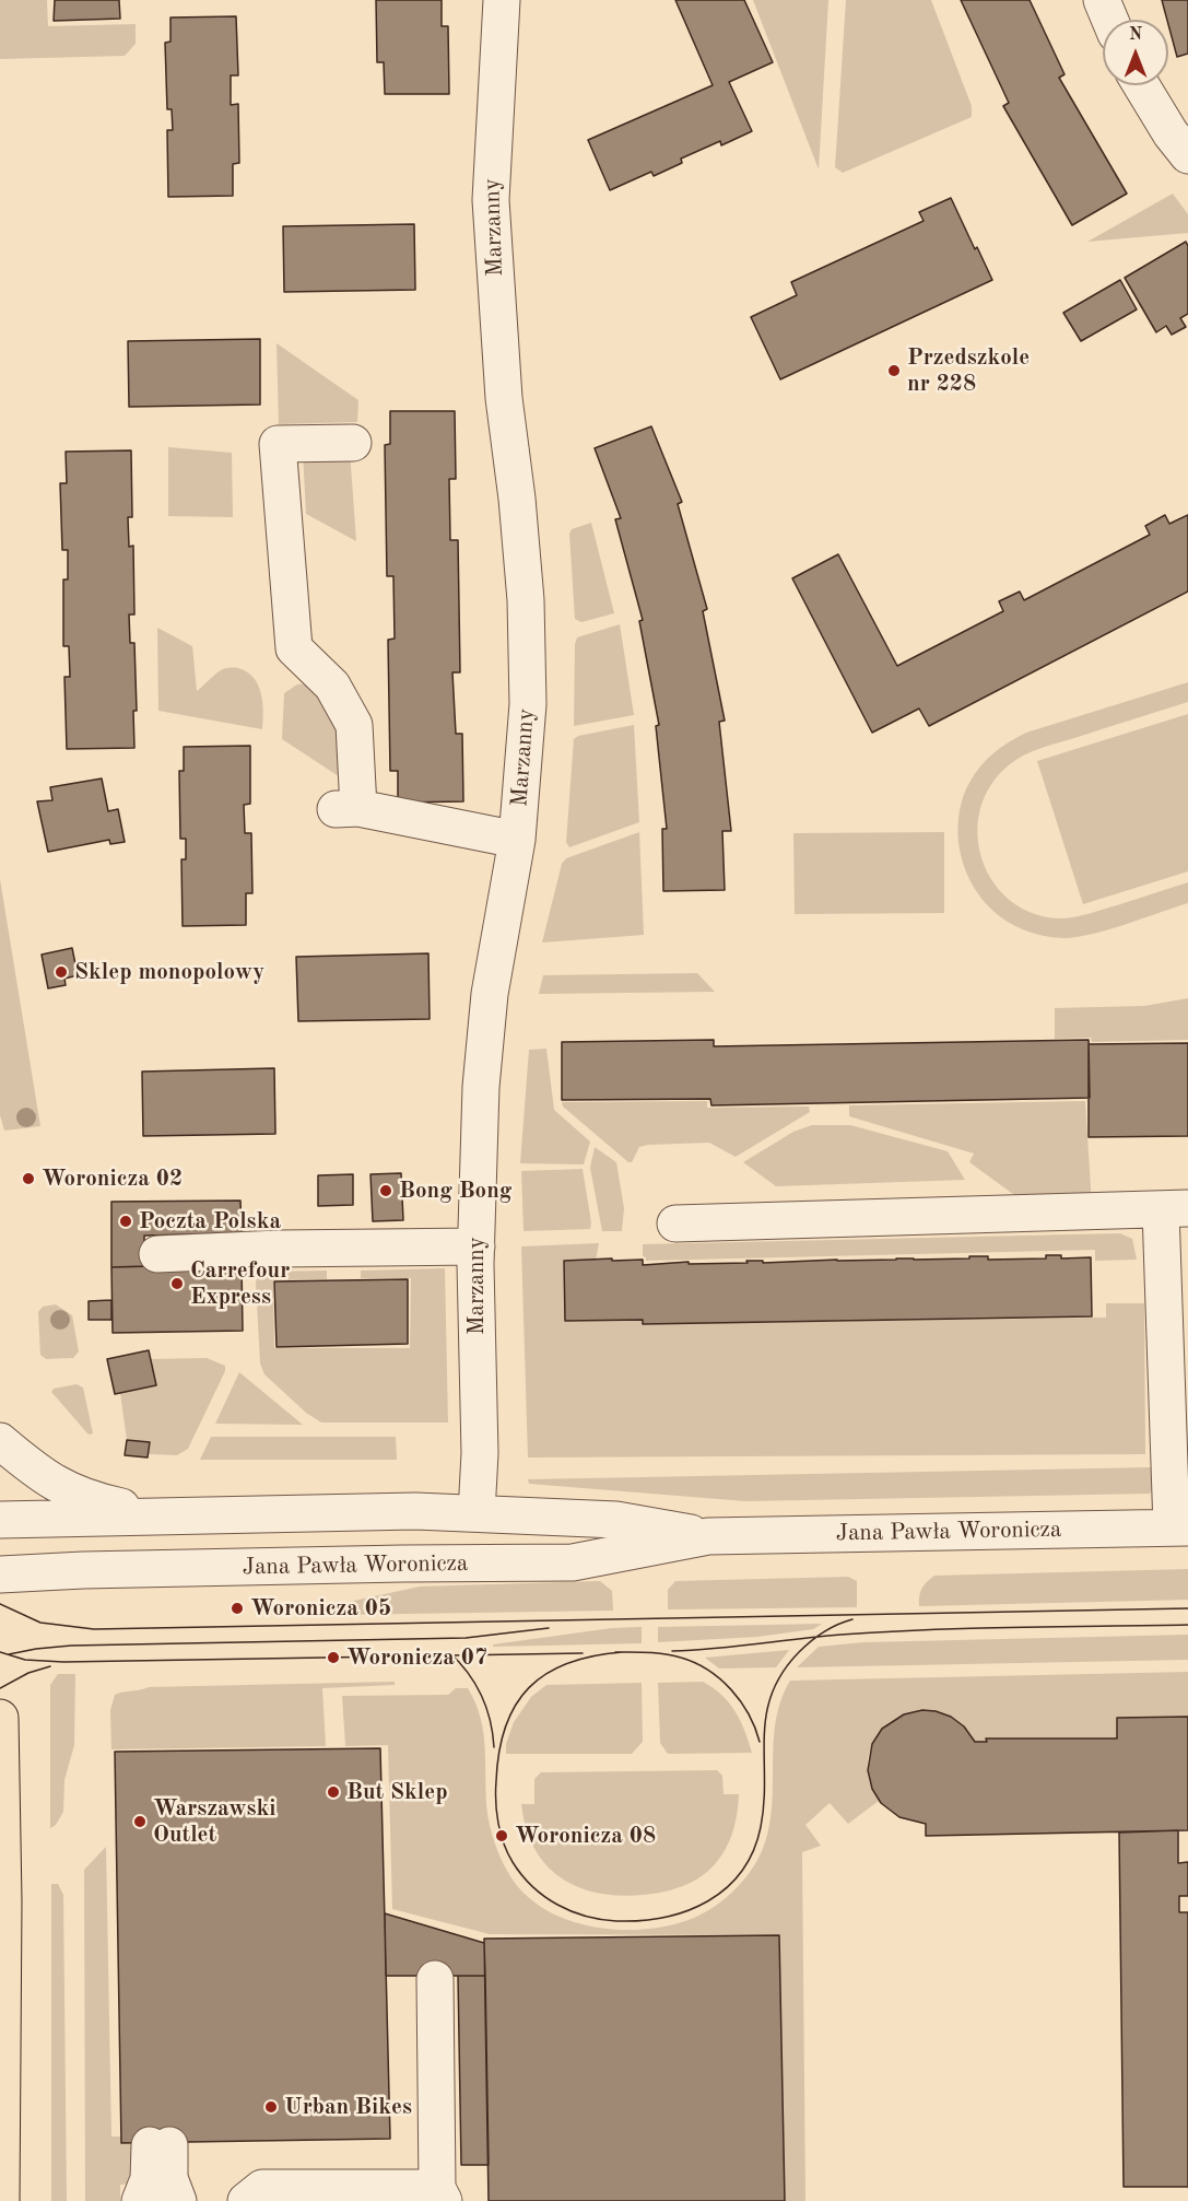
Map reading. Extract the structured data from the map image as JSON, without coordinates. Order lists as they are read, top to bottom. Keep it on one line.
{"streets":{"street":["Marzanny","Jana Pawła Woronicza"]},"crossings":[["Marzanny","Jana Pawła Woronicza"]],"places":["Przedszkole nr 228","Sklep monopolowy","Woronicza 02","Bong Bong","Poczta Polska","Carrefour Express","Woronicza 05","Woronicza 07","But Sklep","Warszawski Outlet","Woronicza 08","Urban Bikes"],"north":"top"}
